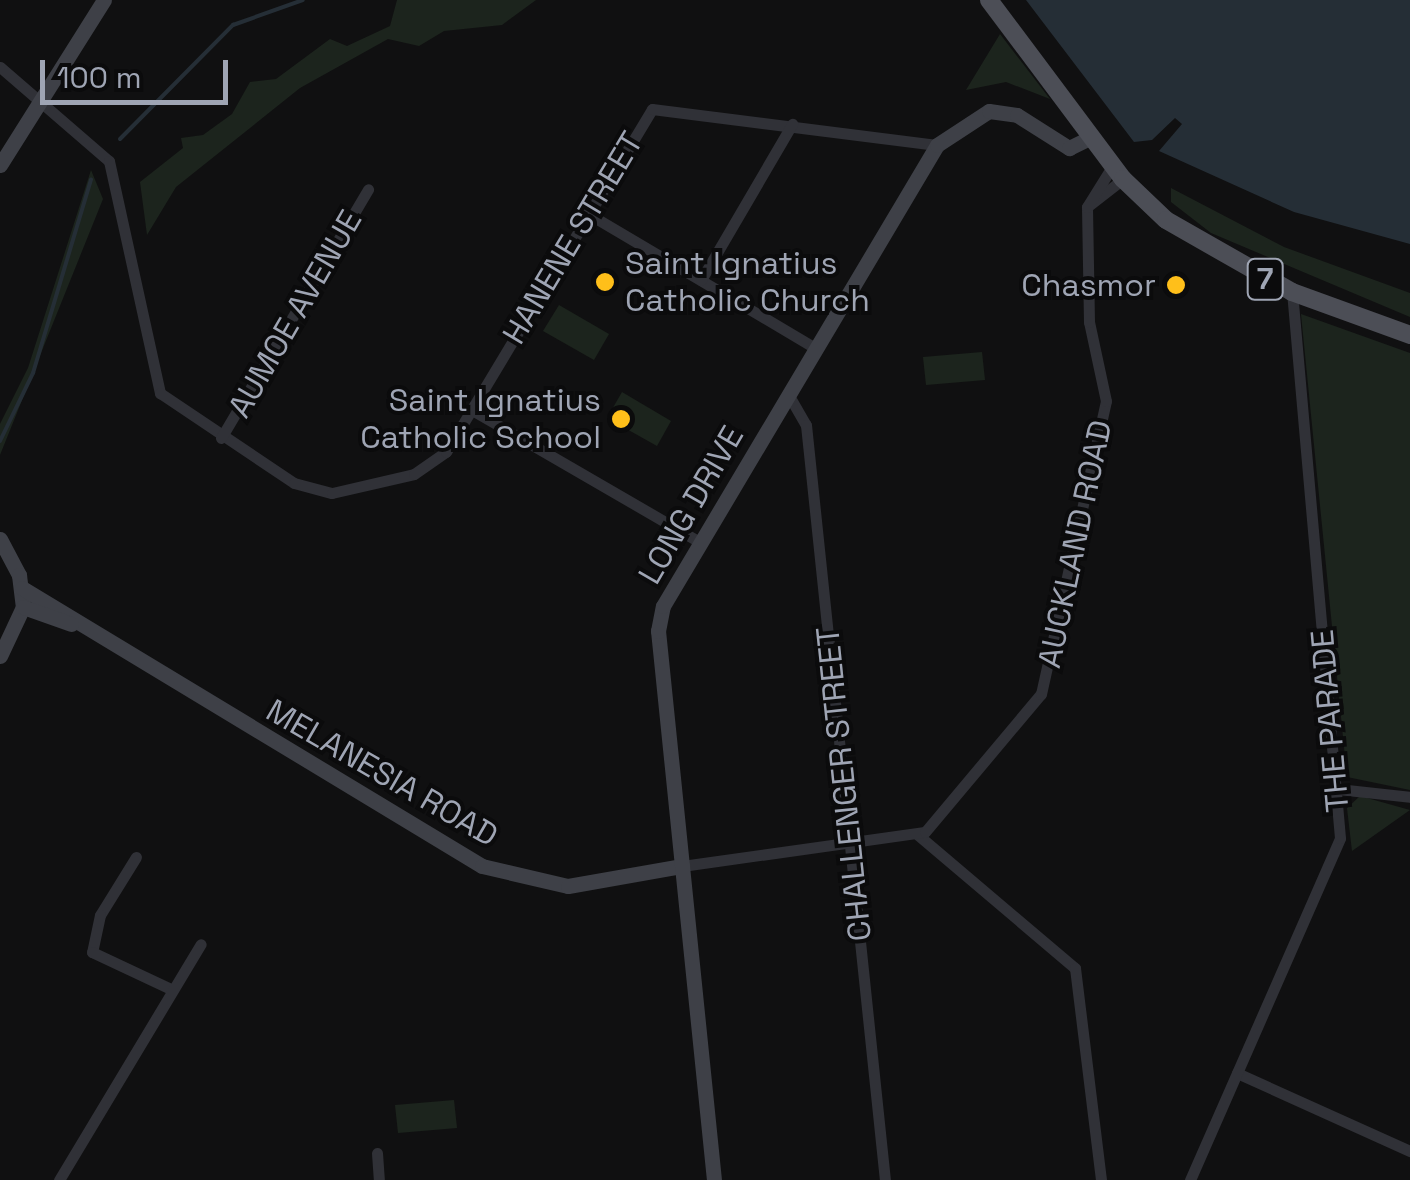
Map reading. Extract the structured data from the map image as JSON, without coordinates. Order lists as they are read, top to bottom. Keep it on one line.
{"streets":{"main road":["7"],"street":["HANENE STREET","AUMOE AVENUE","LONG DRIVE","AUCKLAND ROAD","THE PARADE","MELANESIA ROAD","CHALLENGER STREET"]},"crossings":[["HANENE STREET","AUMOE AVENUE"],["HANENE STREET","LONG DRIVE"],["7","LONG DRIVE"],["7","AUCKLAND ROAD"],["7","THE PARADE"],["LONG DRIVE","MELANESIA ROAD"],["LONG DRIVE","CHALLENGER STREET"]],"places":["Saint Ignatius Catholic Church","Chasmor","Saint Ignatius Catholic School"],"scale_bar":"100 m"}
